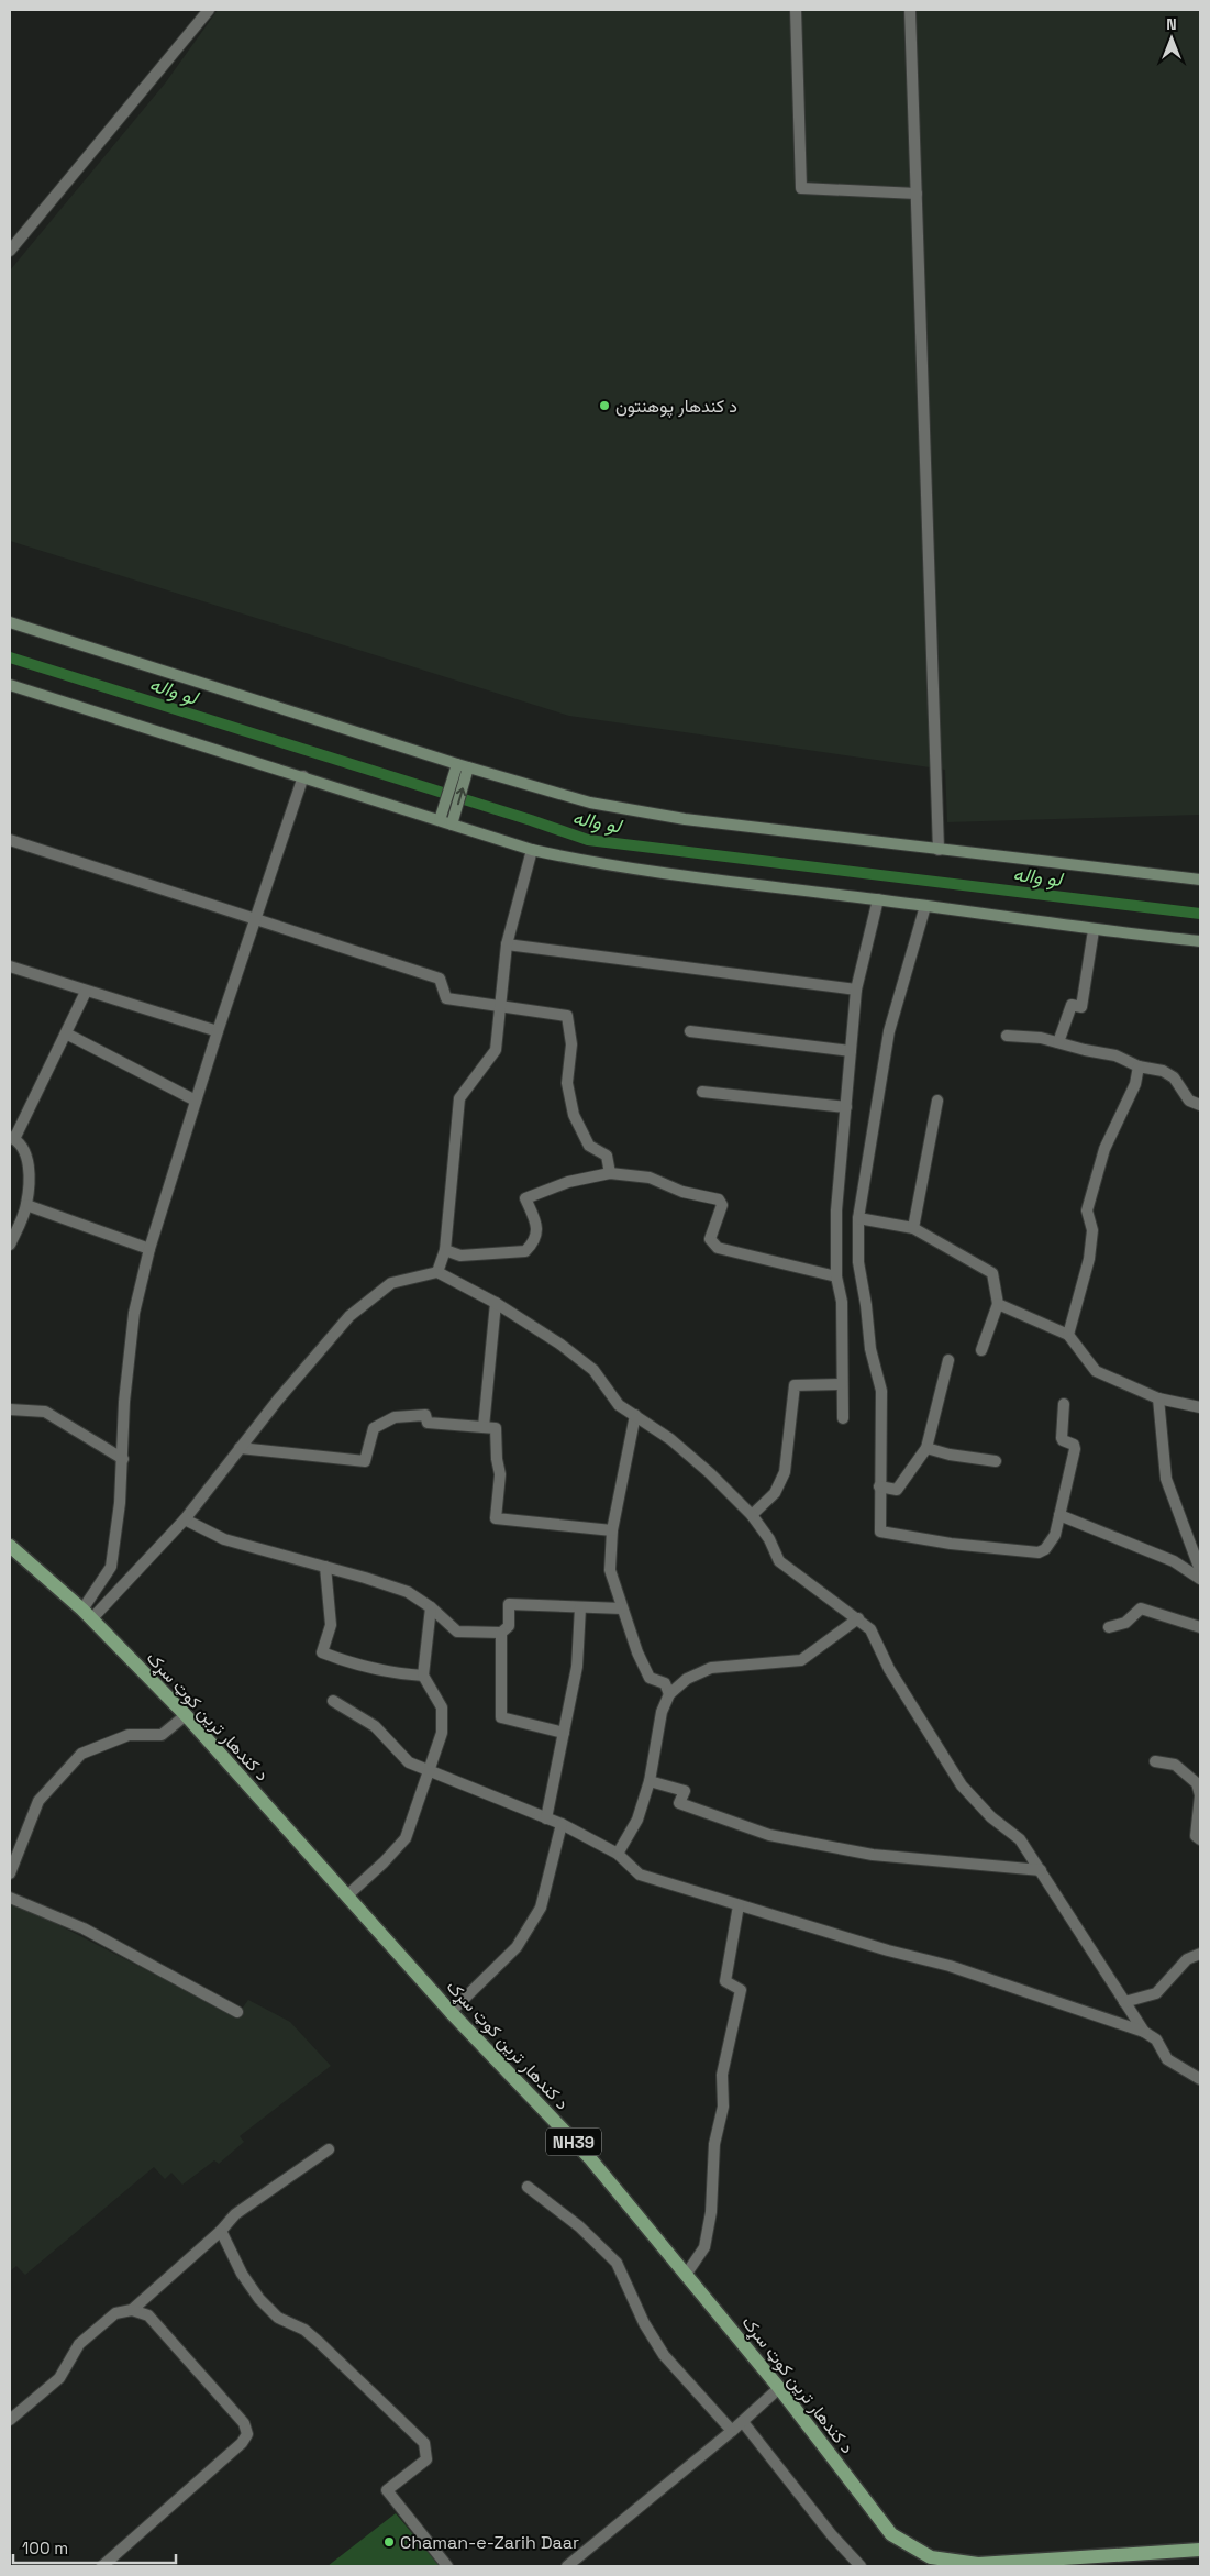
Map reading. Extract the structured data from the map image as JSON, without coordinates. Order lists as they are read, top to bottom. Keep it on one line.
{"streets":{"main road":["د کندهار ترين کوټ سړک","NH39"]},"water":["لو واله"],"places":["د کندهار پوهنتون","Chaman-e-Zarih Daar"],"scale_bar":"100 m","north":"top"}
